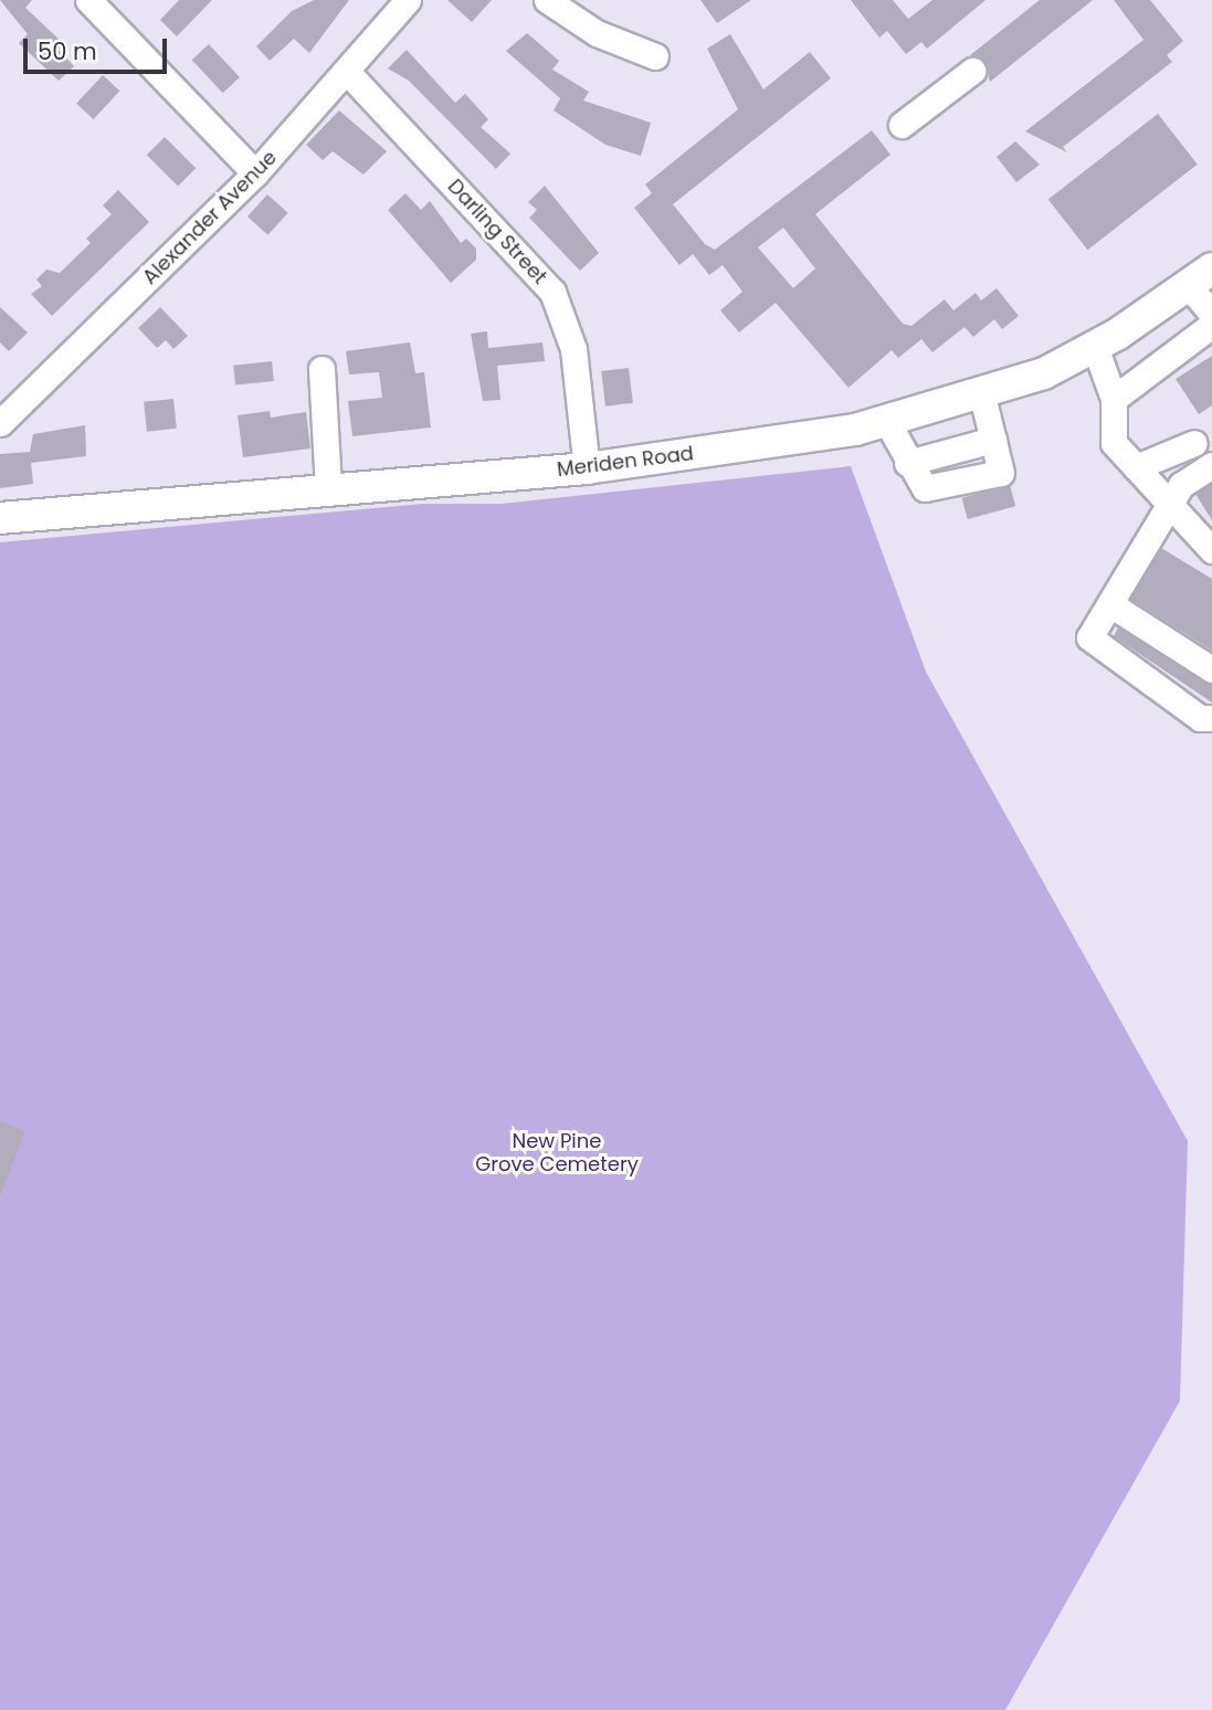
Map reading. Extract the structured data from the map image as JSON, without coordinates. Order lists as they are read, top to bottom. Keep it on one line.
{"streets":{"main road":["Meriden Road"],"street":["Alexander Avenue","Darling Street"]},"crossings":[["Alexander Avenue","Darling Street"],["Darling Street","Meriden Road"]],"parks":["New Pine Grove Cemetery"],"scale_bar":"50 m"}
